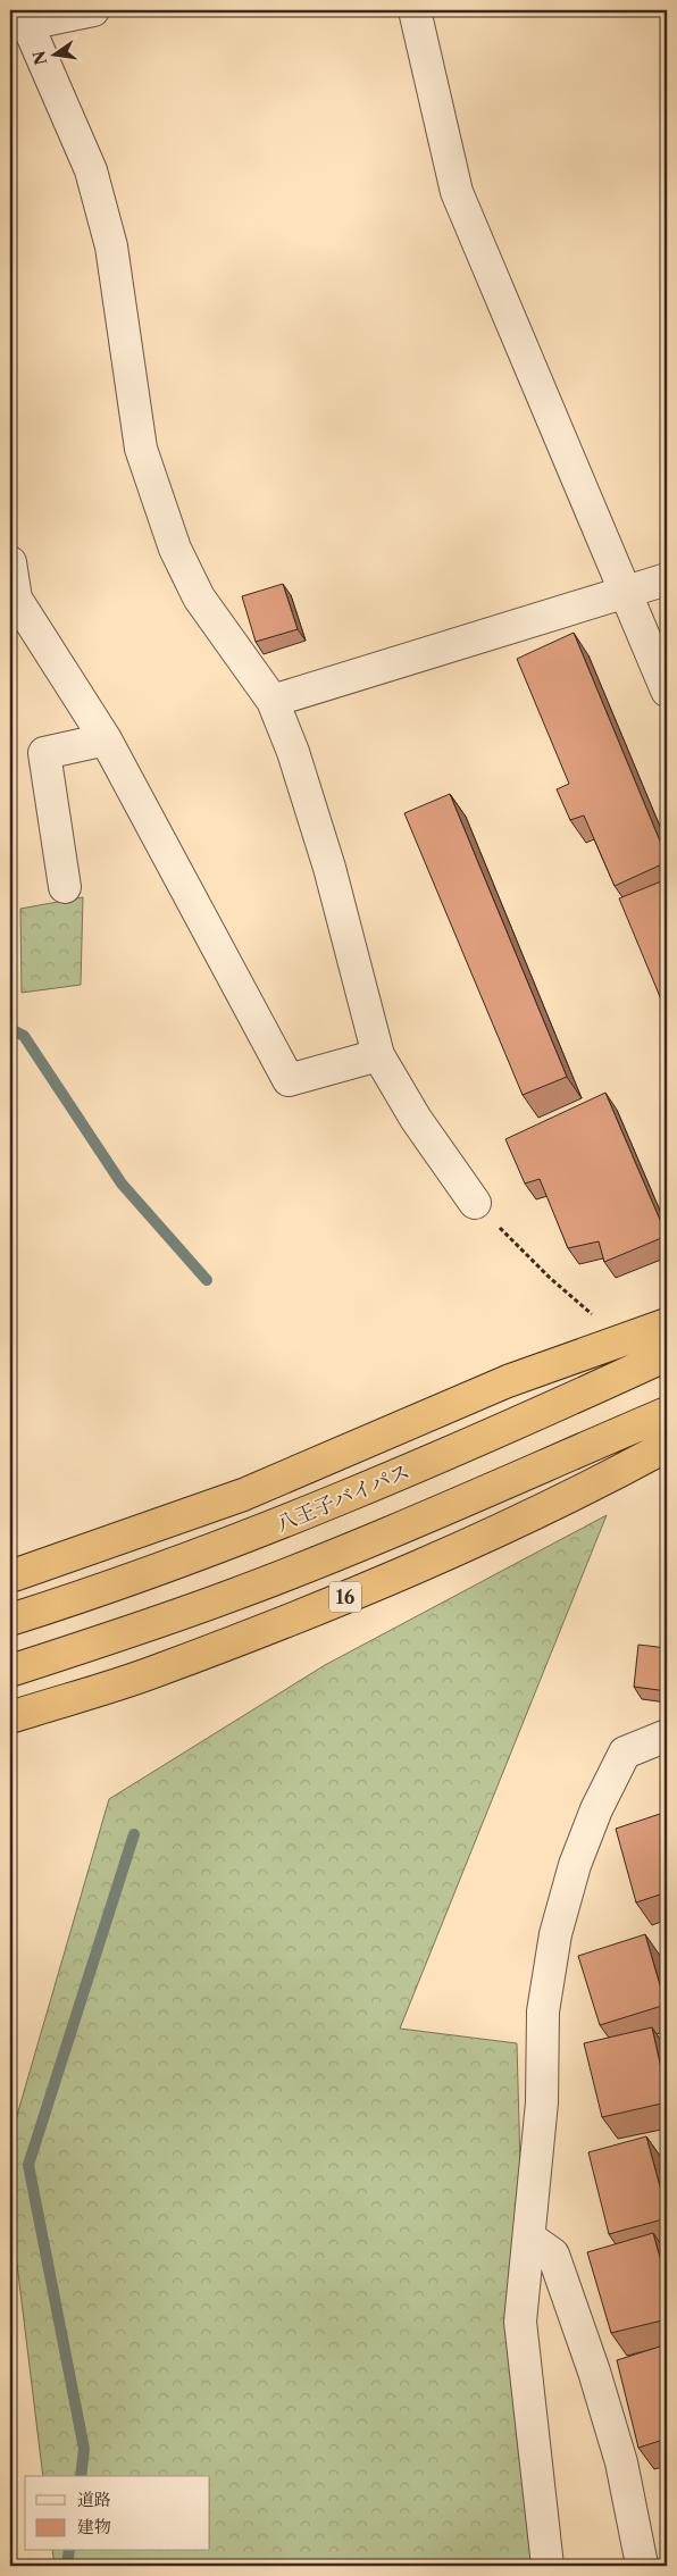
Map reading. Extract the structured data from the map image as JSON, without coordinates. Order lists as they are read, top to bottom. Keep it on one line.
{"streets":{"highway":["八王子バイパス","16"]},"legend":["道路","建物"],"north":"left"}
